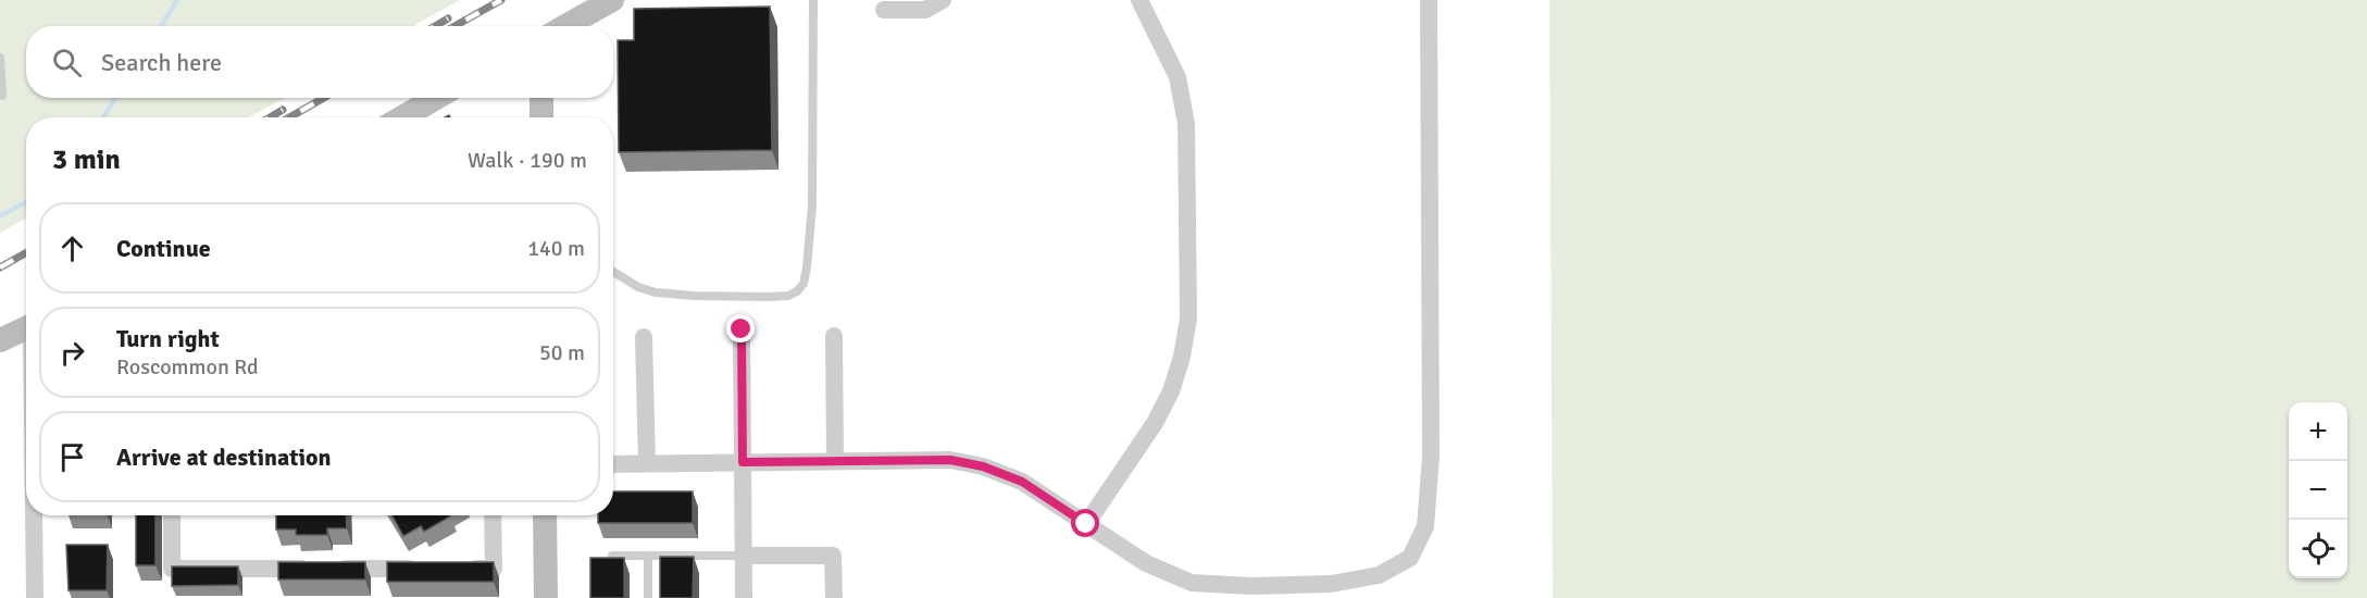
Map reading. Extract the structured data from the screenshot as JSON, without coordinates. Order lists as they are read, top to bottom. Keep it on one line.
{"page":{"search":"Search here","heading":["3 min","Walk · 190 m"],"list":[["Continue","140 m"],["Turn right","Roscommon Rd","50 m"],"Arrive at destination"],"map_buttons":["+","−"]}}
